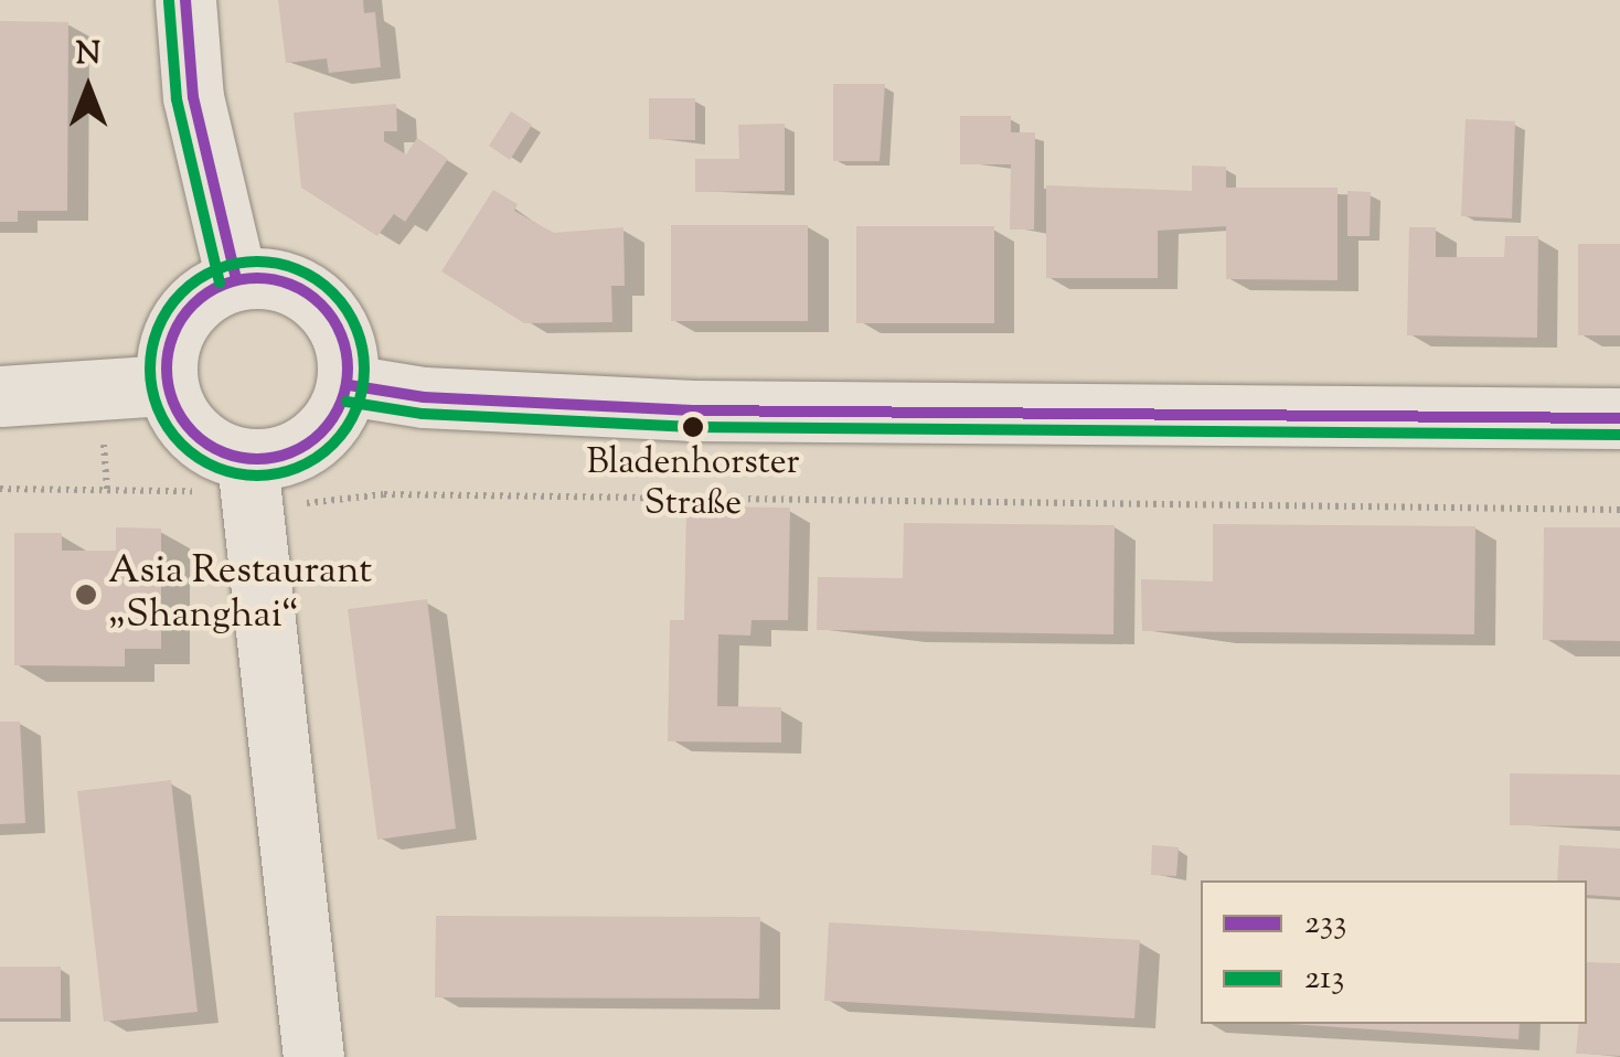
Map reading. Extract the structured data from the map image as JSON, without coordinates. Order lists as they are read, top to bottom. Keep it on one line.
{"places":["Bladenhorster Straße","Asia Restaurant „Shanghai“"],"lines":["transit line 233","transit line 213"],"legend":["233","213"],"north":"top"}
